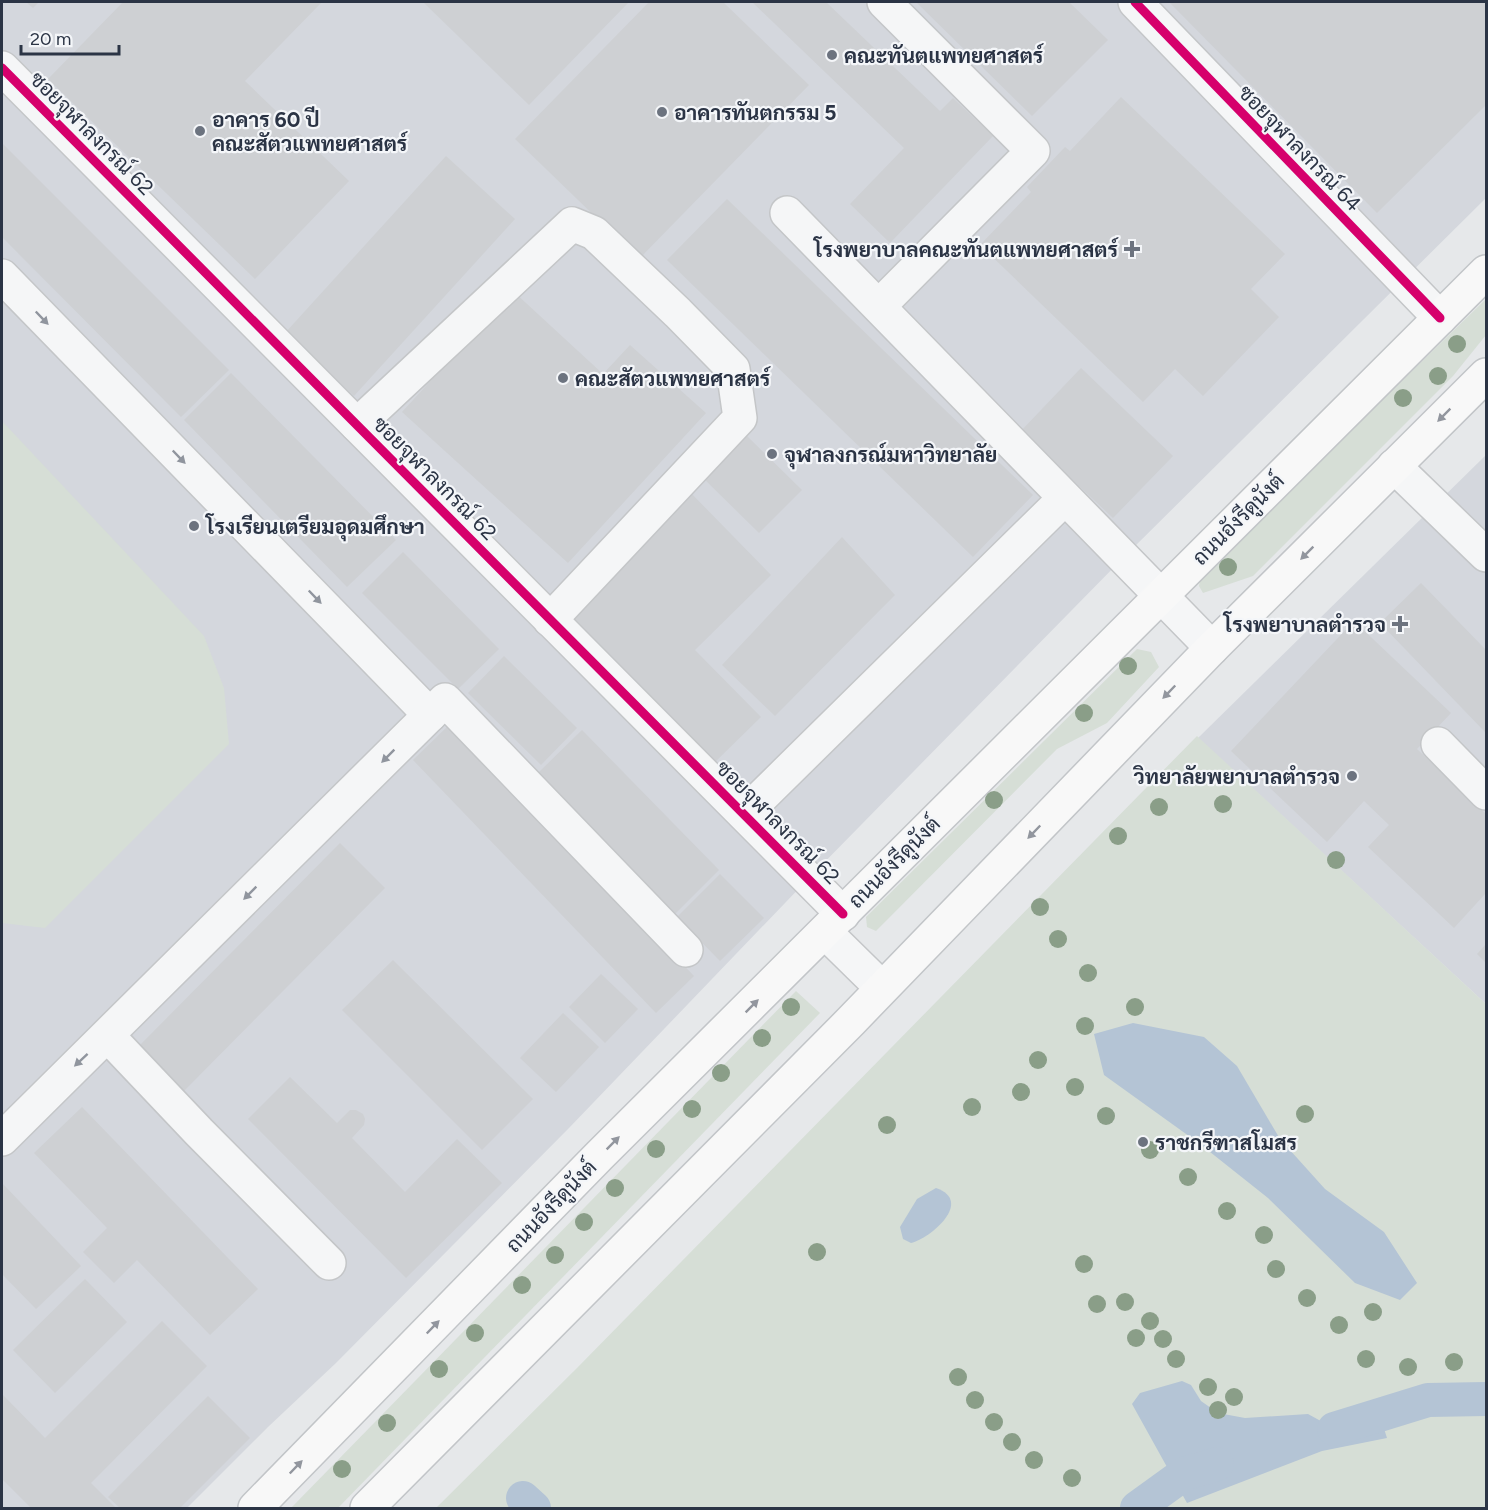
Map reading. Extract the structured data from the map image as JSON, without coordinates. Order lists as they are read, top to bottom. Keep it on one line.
{"streets":{"main road":["ถนนอังรีดูนังต์"],"street":["ซอยจุฬาลงกรณ์ 62","ซอยจุฬาลงกรณ์ 64"]},"crossings":[["ซอยจุฬาลงกรณ์ 62","ถนนอังรีดูนังต์"],["ซอยจุฬาลงกรณ์ 64","ถนนอังรีดูนังต์"]],"places":{"other":["คณะทันตแพทยศาสตร์","อาคารทันตกรรม 5","อาคาร 60 ปี คณะสัตวแพทยศาสตร์","คณะสัตวแพทยศาสตร์","จุฬาลงกรณ์มหาวิทยาลัย","โรงเรียนเตรียมอุดมศึกษา","วิทยาลัยพยาบาลตำรวจ","ราชกรีฑาสโมสร"],"health":["โรงพยาบาลคณะทันตแพทยศาสตร์","โรงพยาบาลตำรวจ"]},"scale_bar":"20 m"}
